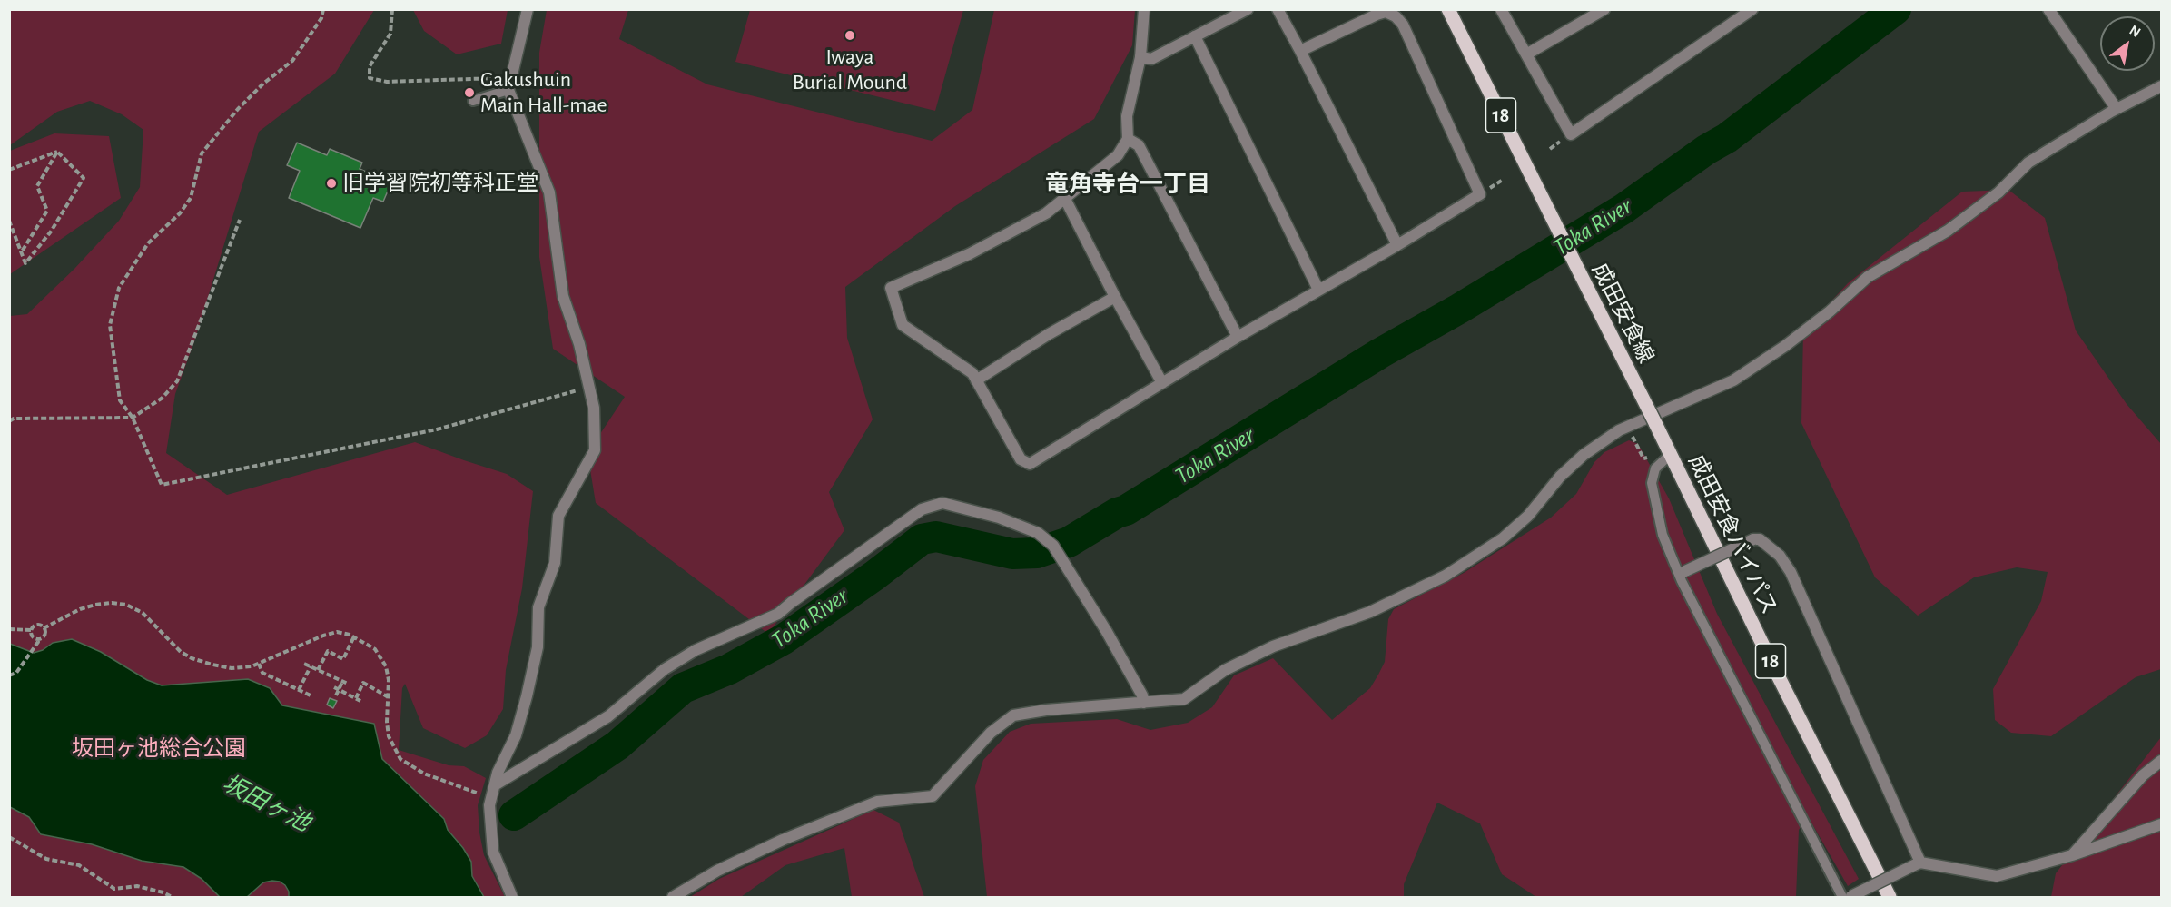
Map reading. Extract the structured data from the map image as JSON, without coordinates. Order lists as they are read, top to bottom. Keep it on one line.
{"streets":{"main road":["18","成田安食線","成田安食バイパス"]},"crossings":[["成田安食線","成田安食バイパス"]],"districts":["竜角寺台一丁目"],"water":["Toka River","坂田ヶ池"],"parks":["坂田ヶ池総合公園"],"places":["Iwaya Burial Mound","Gakushuin Main Hall-mae","旧学習院初等科正堂"],"north":"top right"}
